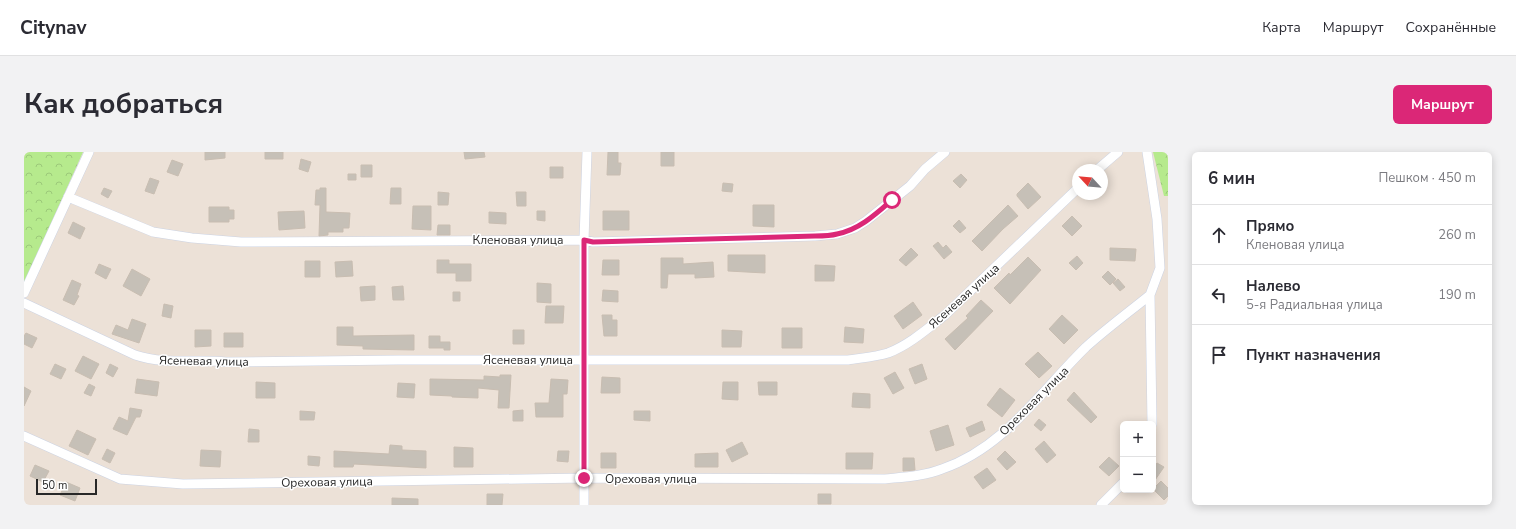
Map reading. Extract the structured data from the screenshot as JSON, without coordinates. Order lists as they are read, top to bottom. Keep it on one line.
{"streets":{"street":["Кленовая улица","Ясеневая улица","Ореховая улица"]},"scale_bar":"50 m","north":"top left","page":{"header":"Citynav","nav":["Карта","Маршрут","Сохранённые"],"title":"Как добраться","buttons":"Маршрут","heading":["6 мин","Пешком · 450 m"],"list":[["Прямо","Кленовая улица","260 m"],["Налево","5-я Радиальная улица","190 m"],"Пункт назначения"],"map_buttons":["+","−"],"scale":"50 m"}}
